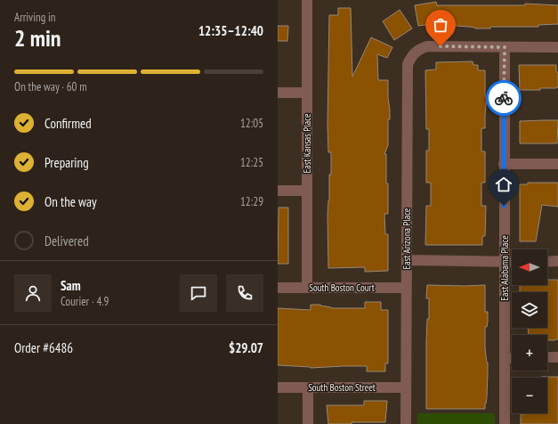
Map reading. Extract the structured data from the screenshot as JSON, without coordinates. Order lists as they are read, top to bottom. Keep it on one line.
{"streets":{"street":["East Kansas Place","East Arizona Place","East Alabama Place","South Boston Court","South Boston Street"]},"crossings":[["East Kansas Place","South Boston Court"],["East Arizona Place","East Alabama Place"],["East Arizona Place","South Boston Court"],["East Arizona Place","South Boston Street"]],"north":"left","page":{"heading":["2 min","Arriving in","12:35–12:40"],"panel":["Sam","Courier · 4.9","Order #6486","$29.07"],"bar":"On the way · 60 m","list":[["Confirmed","12:05"],["Preparing","12:25"],["On the way","12:29"],"Delivered"],"map_buttons":["+","−"]}}
